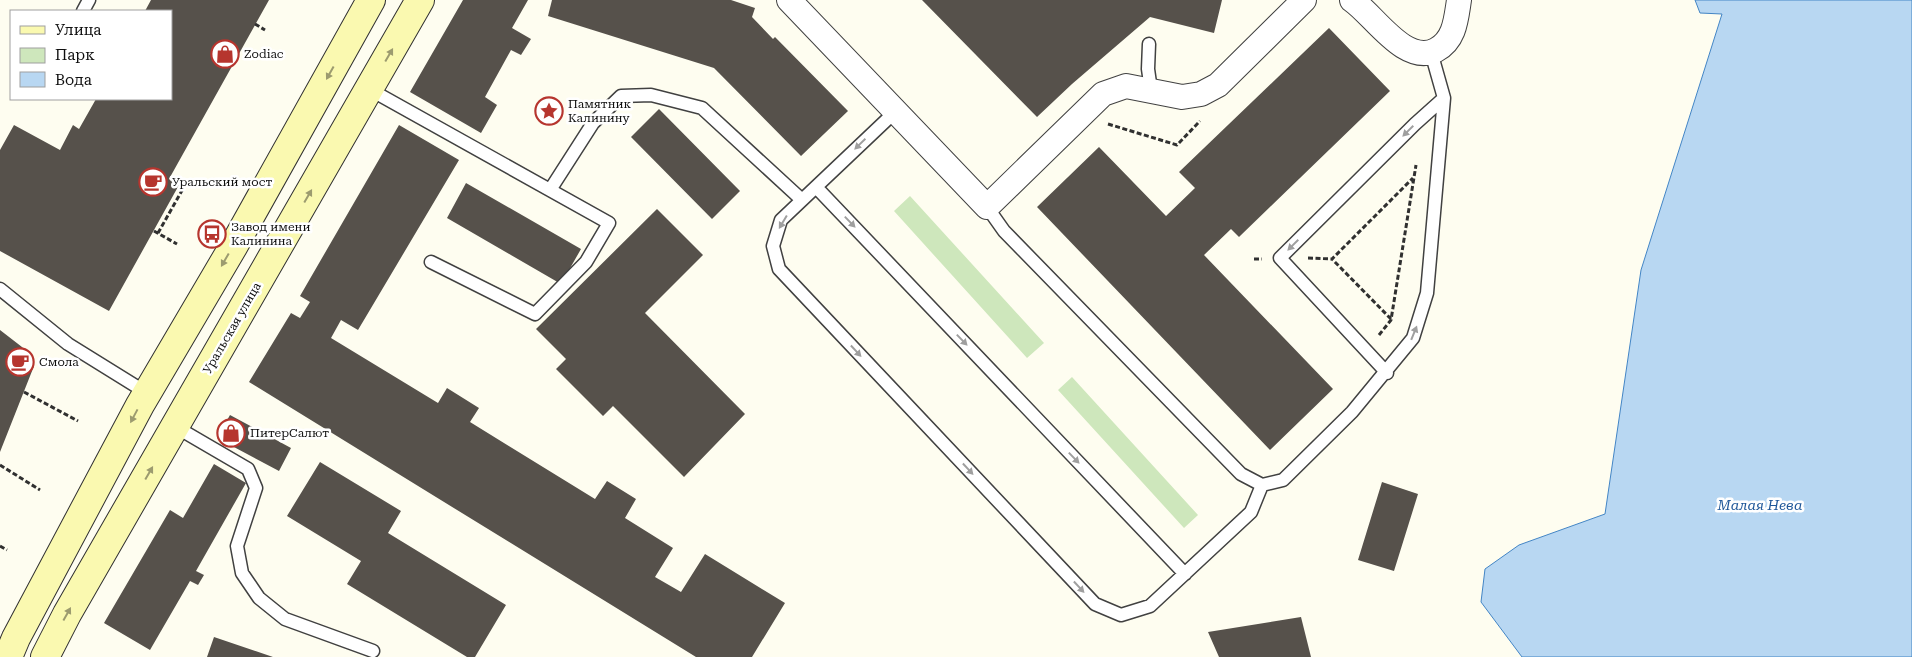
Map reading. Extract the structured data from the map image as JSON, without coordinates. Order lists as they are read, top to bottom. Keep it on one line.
{"streets":{"main road":["Уральская улица"]},"water":["Малая Нева"],"places":{"shop":["Zodiac","ПитерСалют"],"place":["Памятник Калинину"],"cafe":["Уральский мост","Смола"],"bus stop":["Завод имени Калинина"]},"legend":["Улица","Парк","Вода"]}
